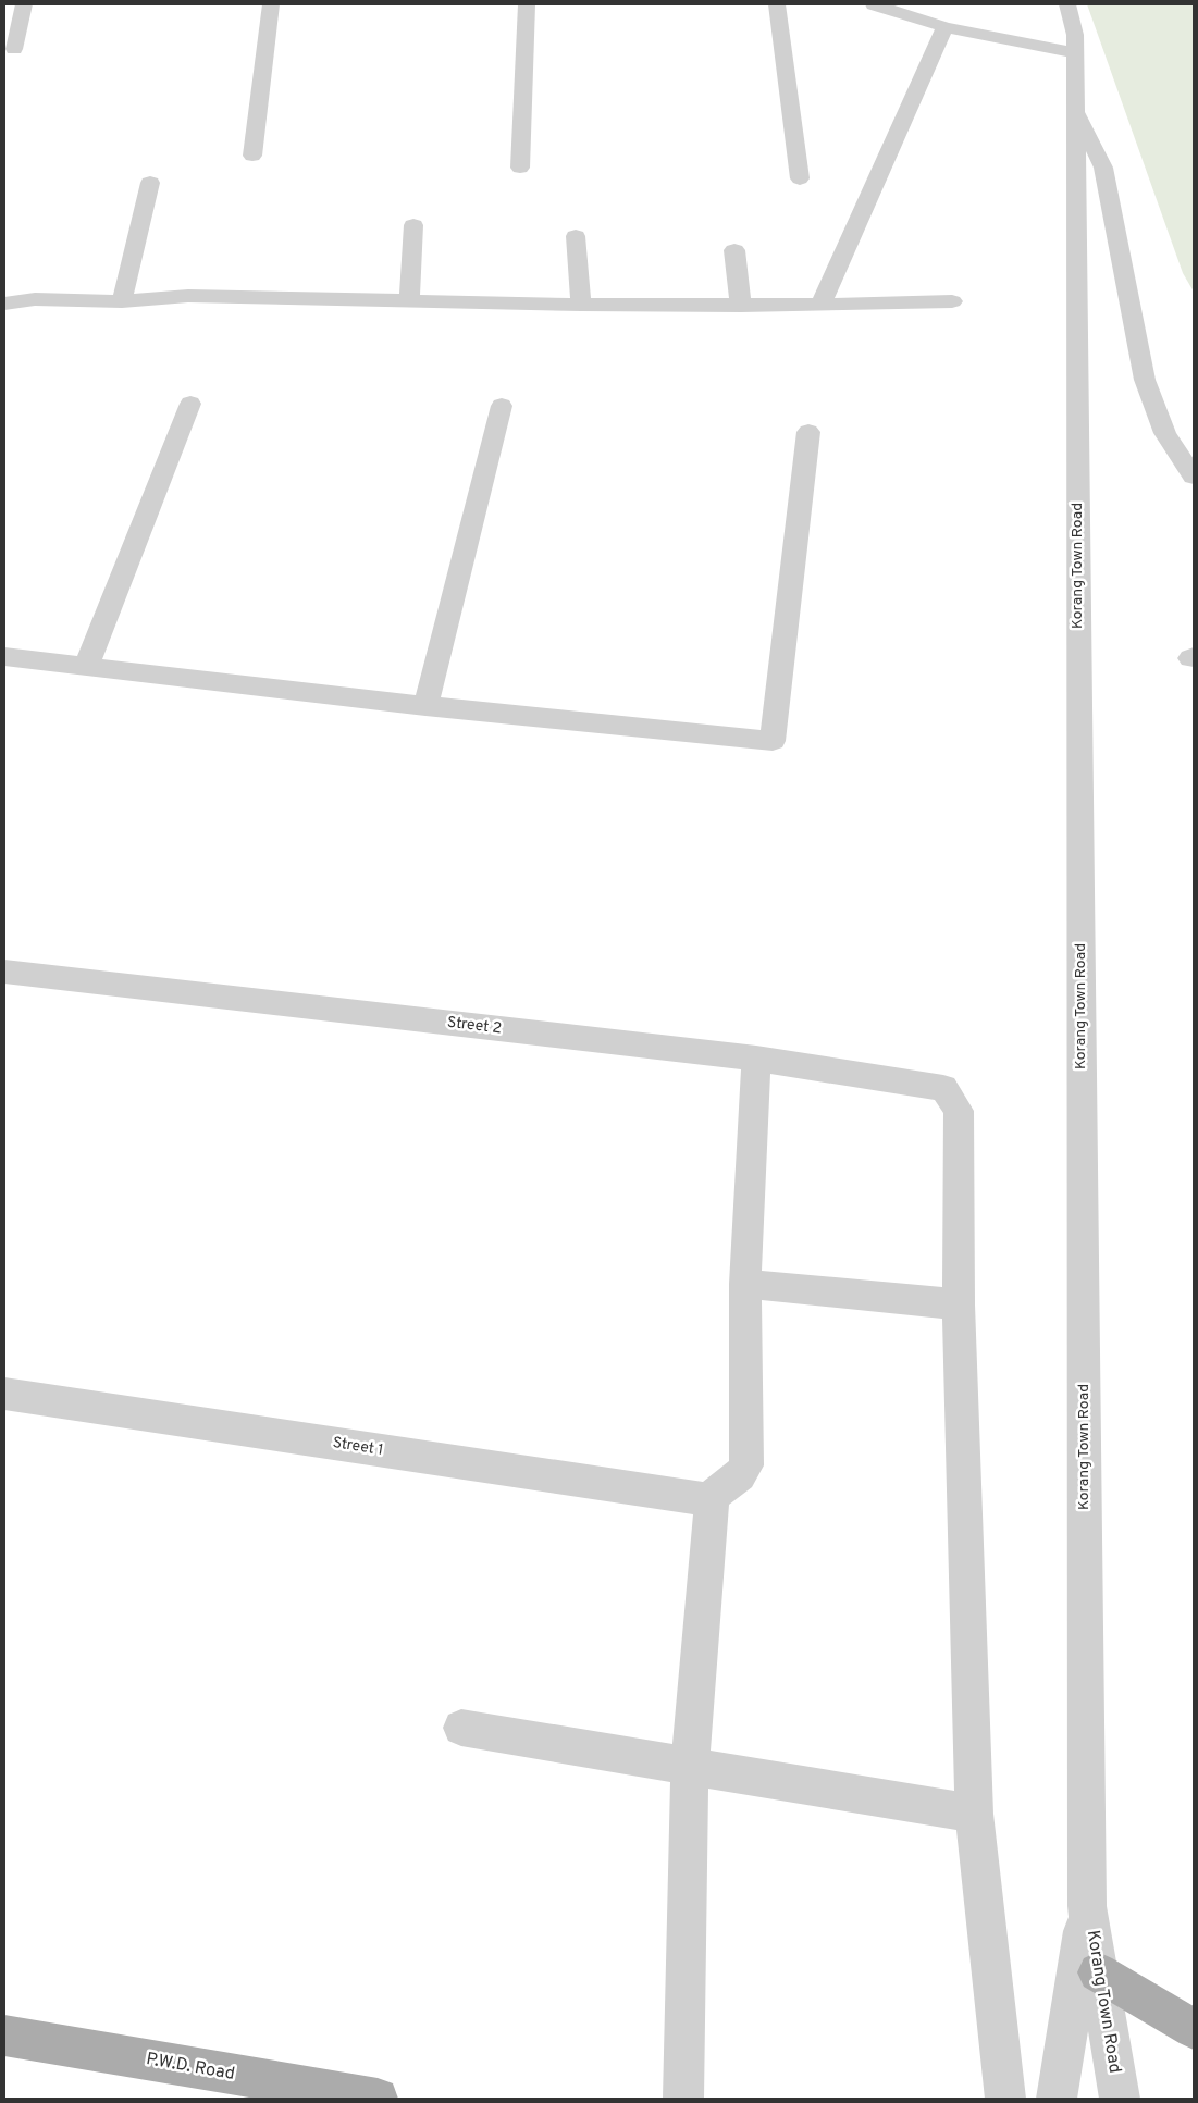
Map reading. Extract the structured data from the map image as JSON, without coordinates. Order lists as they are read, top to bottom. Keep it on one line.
{"streets":{"main road":["P.W.D. Road"],"street":["Korang Town Road","Street 2","Street 1"]}}
